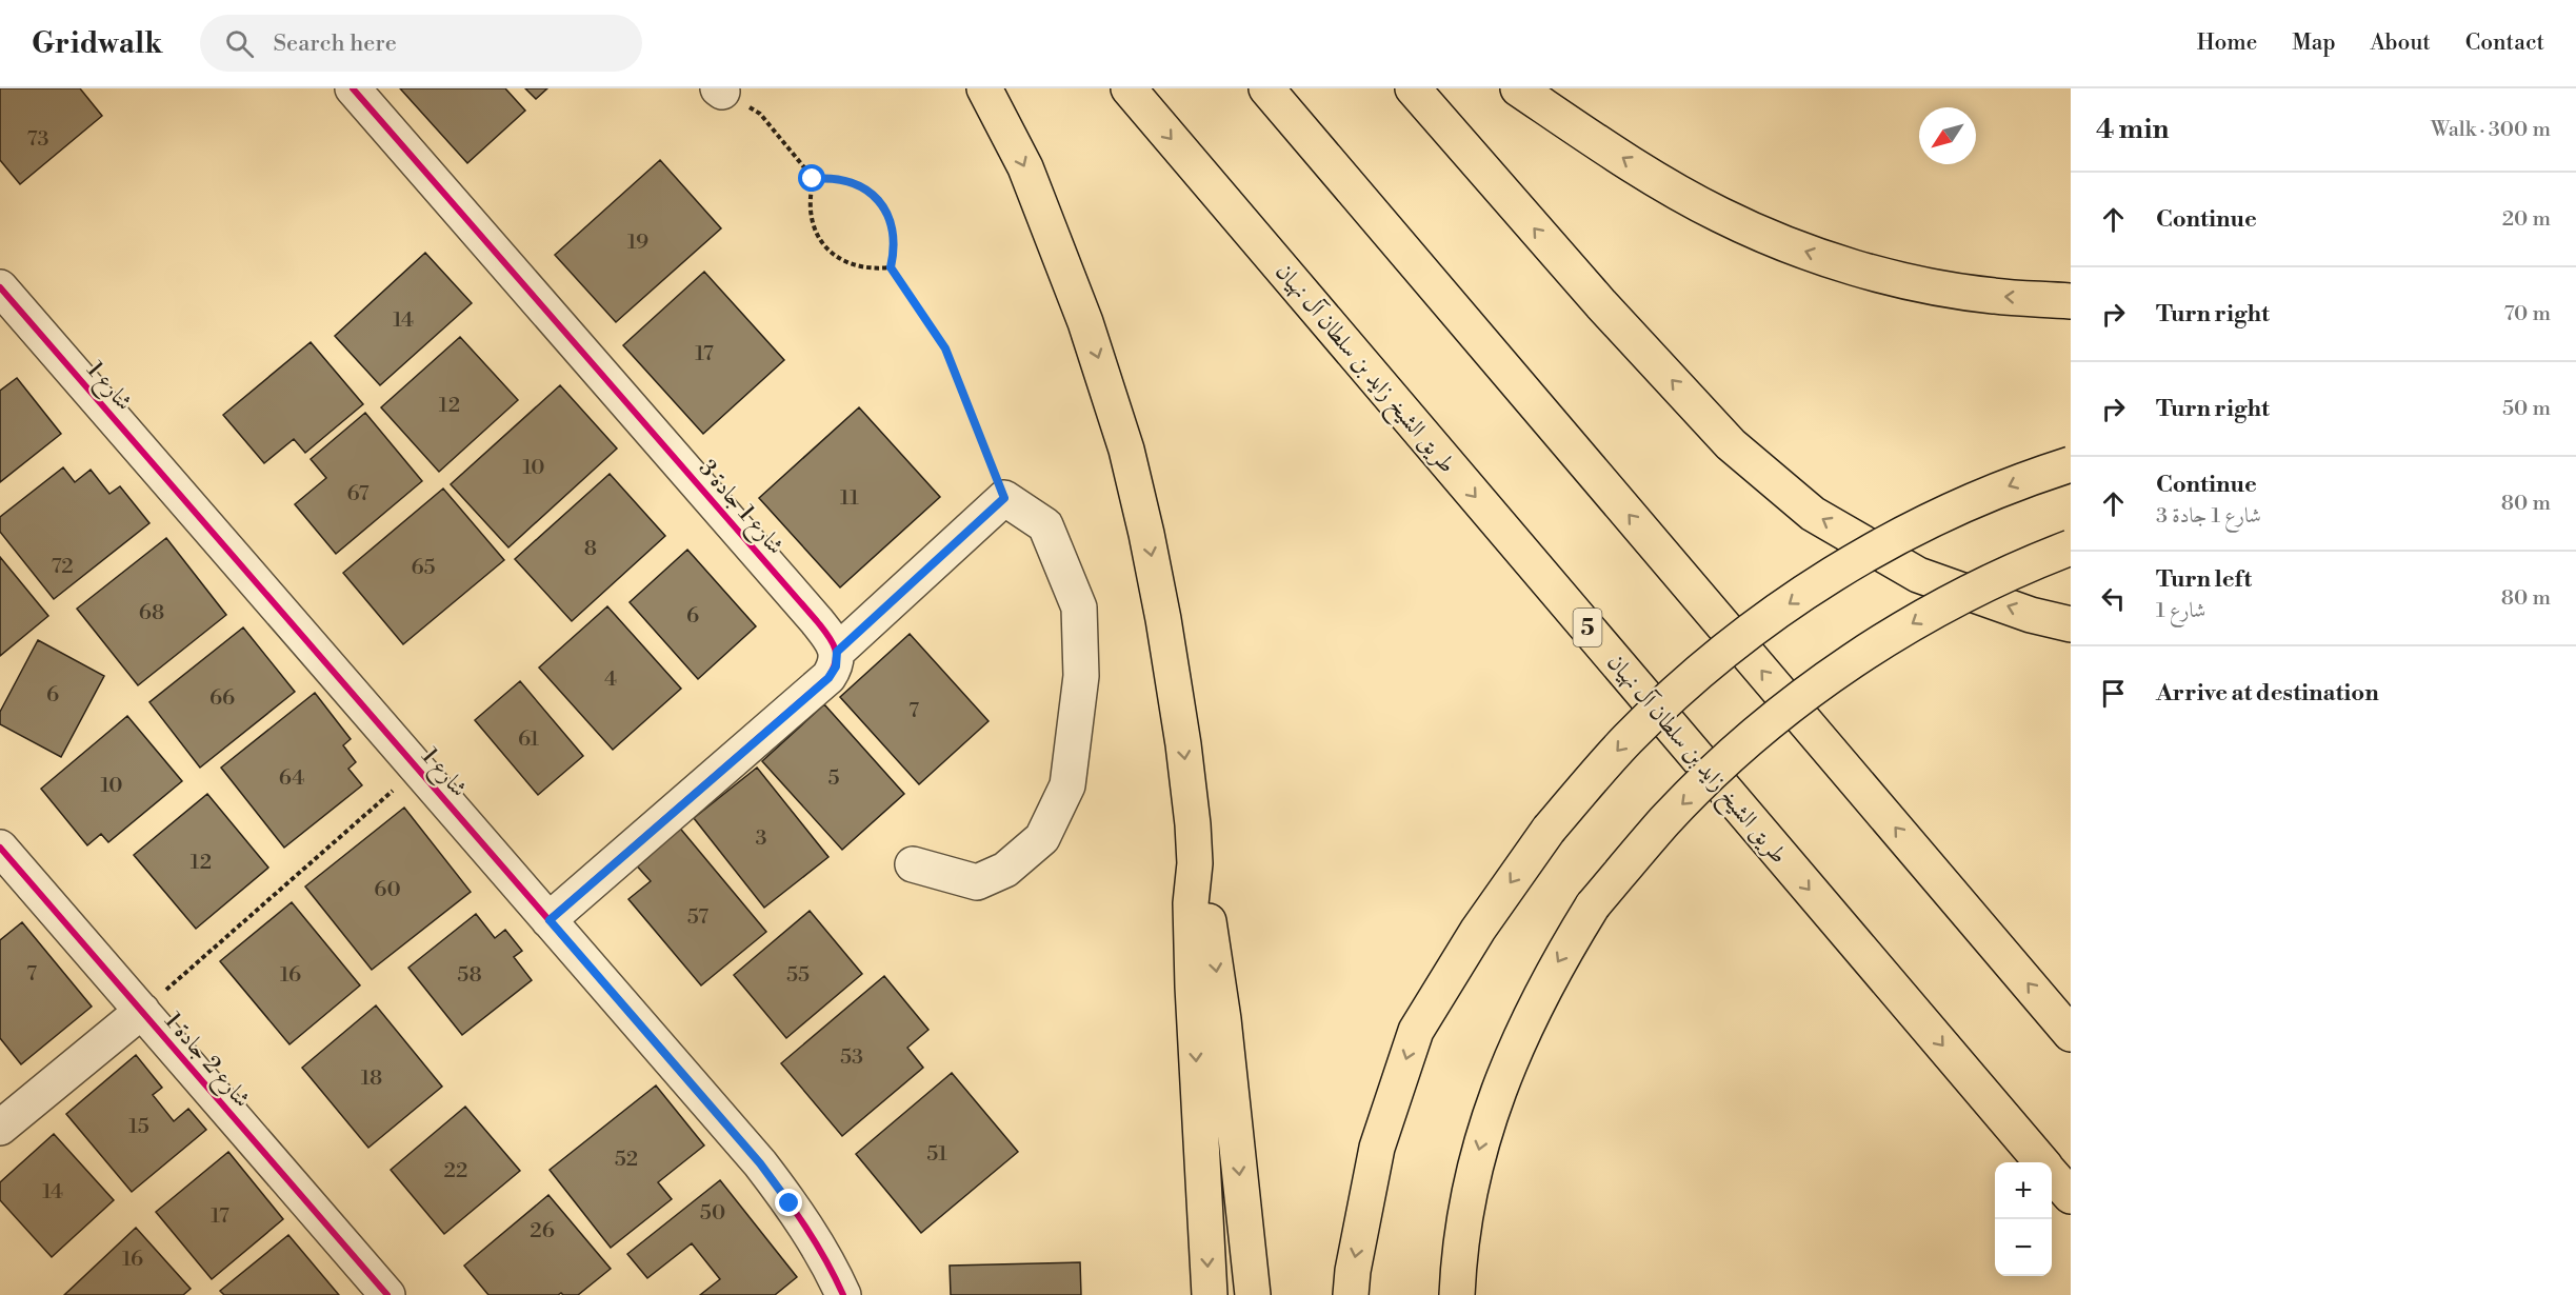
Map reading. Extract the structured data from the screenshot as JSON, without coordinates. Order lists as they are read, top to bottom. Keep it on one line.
{"streets":{"highway":["طريق الشيخ زايد بن سلطان آل نهيان","5"],"street":["شارع 1","شارع 1 جادة 3","شارع 2 جادة 1"]},"house_numbers":["73","19","14","17","12","10","67","11","8","72","65","68","6","4","6","66","7","61","64","5","10","3","12","60","57","7","16","58","55","53","18","15","51","52","22","14","50","17","26","16"],"north":"bottom left","page":{"header":"Gridwalk","search":"Search here","nav":["Home","Map","About","Contact"],"heading":["4 min","Walk · 300 m"],"list":[["Continue","20 m"],["Turn right","70 m"],["Turn right","50 m"],["Continue","شارع 1 جادة 3","80 m"],["Turn left","شارع 1","80 m"],"Arrive at destination"],"map_buttons":["+","−"]}}
